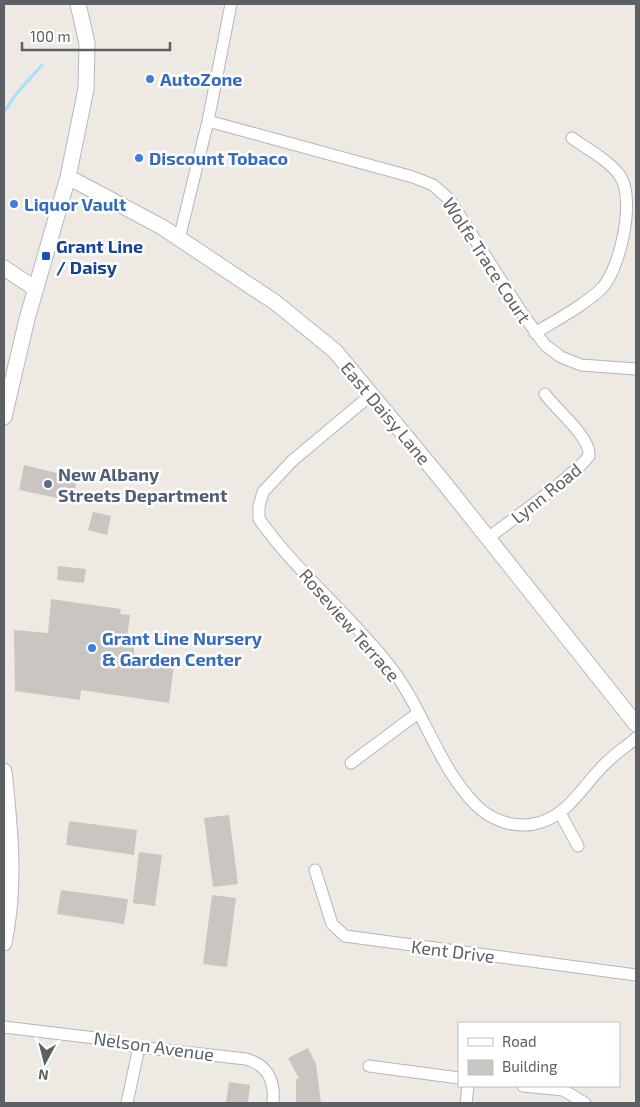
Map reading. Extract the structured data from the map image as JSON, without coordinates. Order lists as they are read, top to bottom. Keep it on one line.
{"streets":{"street":["Wolfe Trace Court","East Daisy Lane","Lynn Road","Roseview Terrace","Kent Drive","Nelson Avenue"]},"crossings":[["East Daisy Lane","Lynn Road"],["East Daisy Lane","Roseview Terrace"]],"places":{"other":["AutoZone","Discount Tobaco","Liquor Vault","New Albany Streets Department","Grant Line Nursery & Garden Center"],"transit":["Grant Line / Daisy"]},"legend":["Road","Building"],"scale_bar":"100 m","north":"bottom"}
